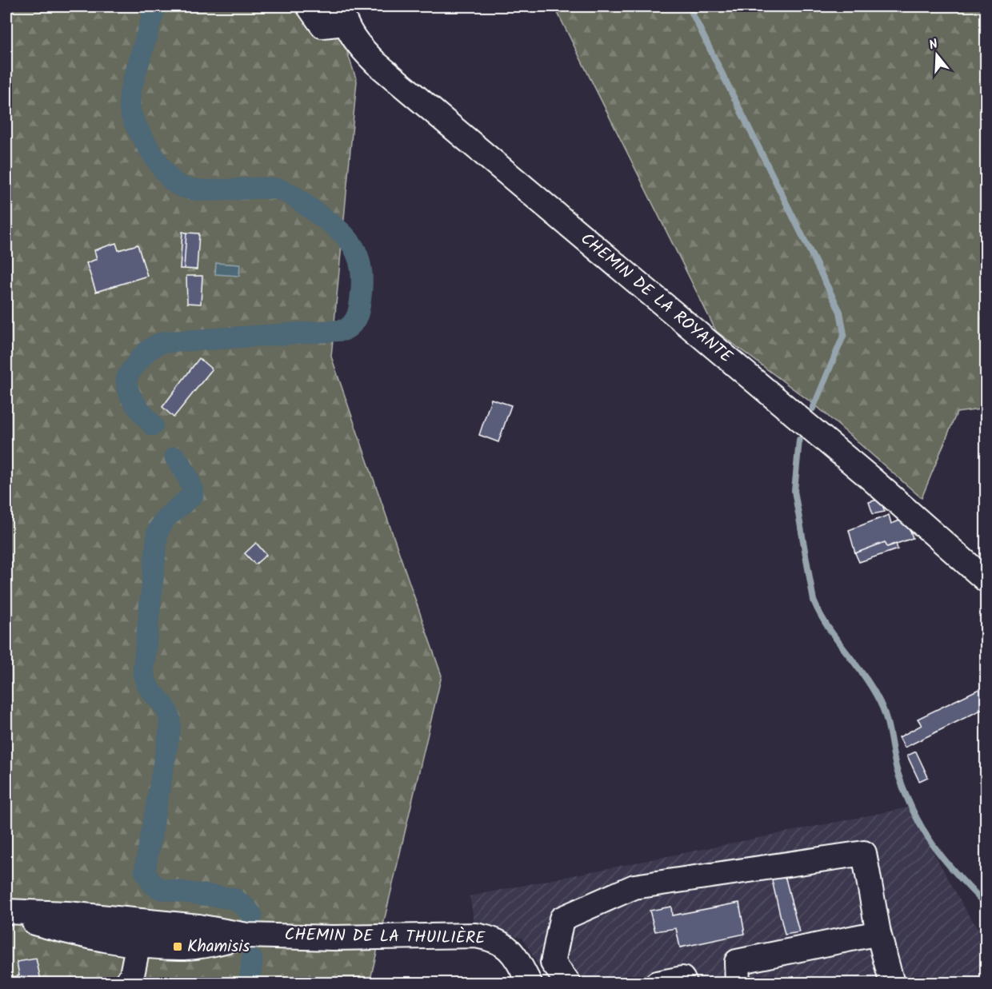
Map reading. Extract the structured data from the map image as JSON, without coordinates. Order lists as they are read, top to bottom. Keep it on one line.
{"streets":{"street":["CHEMIN DE LA ROYANTE","CHEMIN DE LA THUILIÈRE"]},"places":{"transit":["Khamisis"]},"north":"top"}
